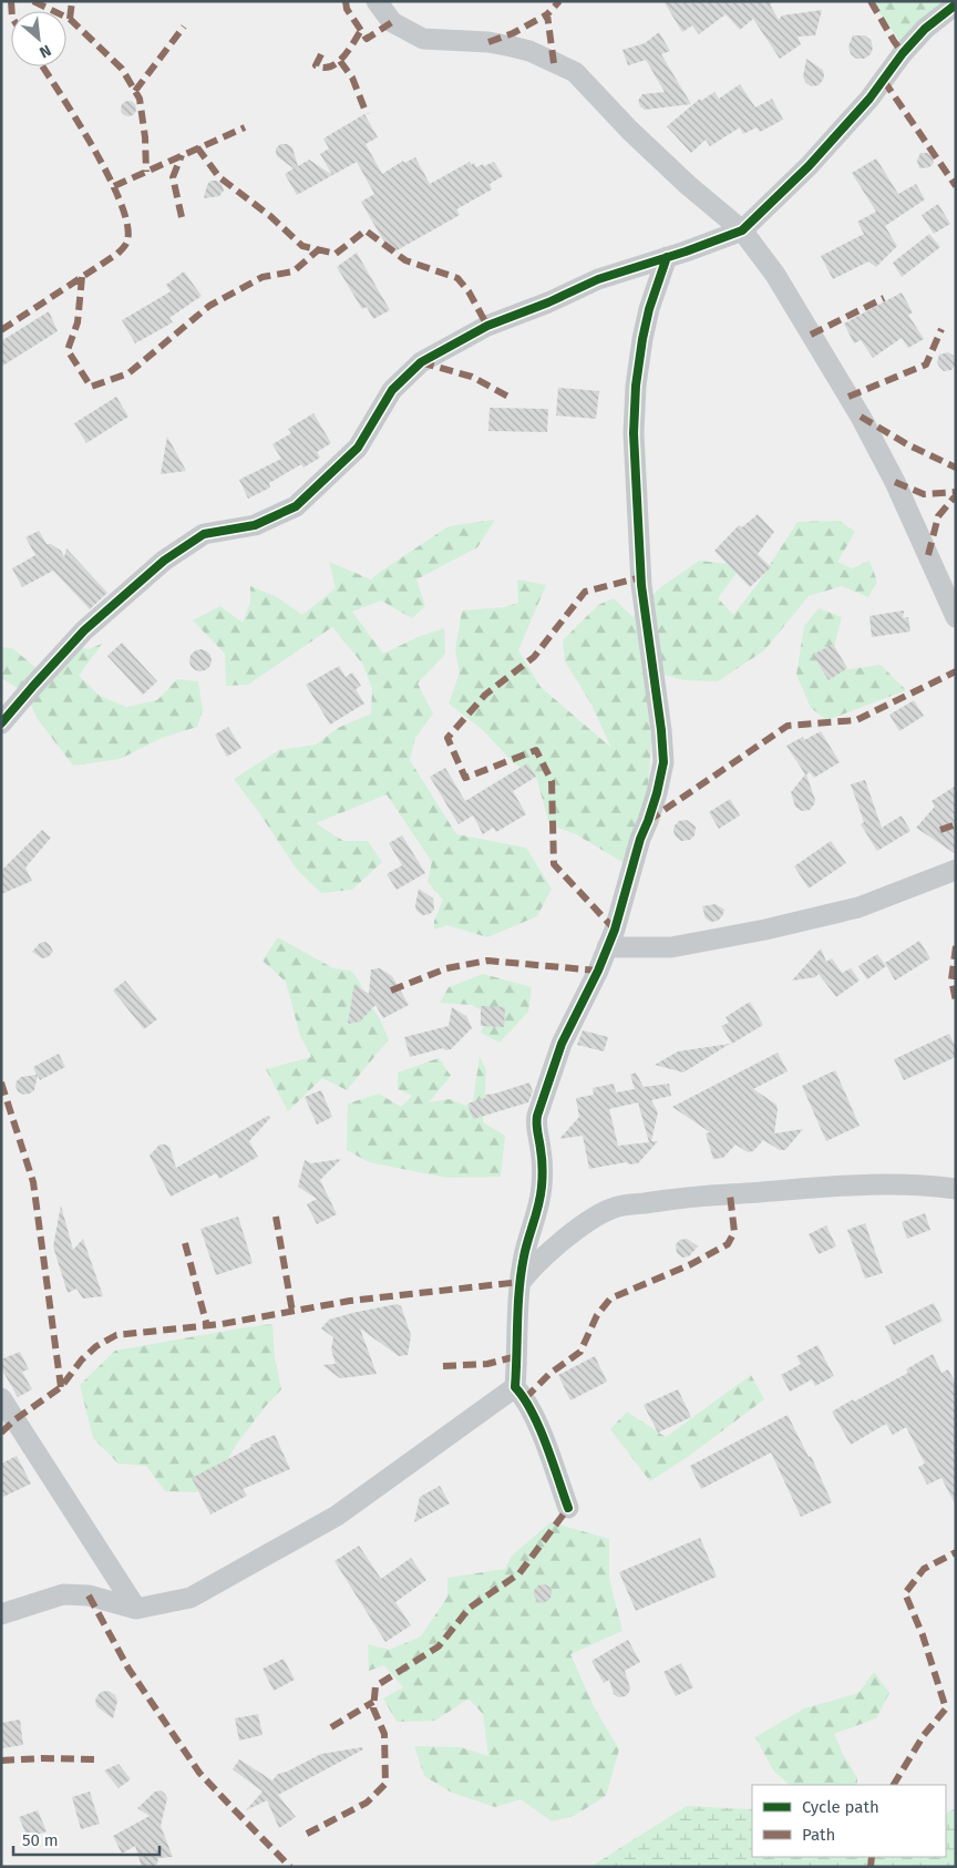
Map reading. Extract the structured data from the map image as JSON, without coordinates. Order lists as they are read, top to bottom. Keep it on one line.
{"legend":["Cycle path","Path"],"scale_bar":"50 m","north":"bottom right"}
